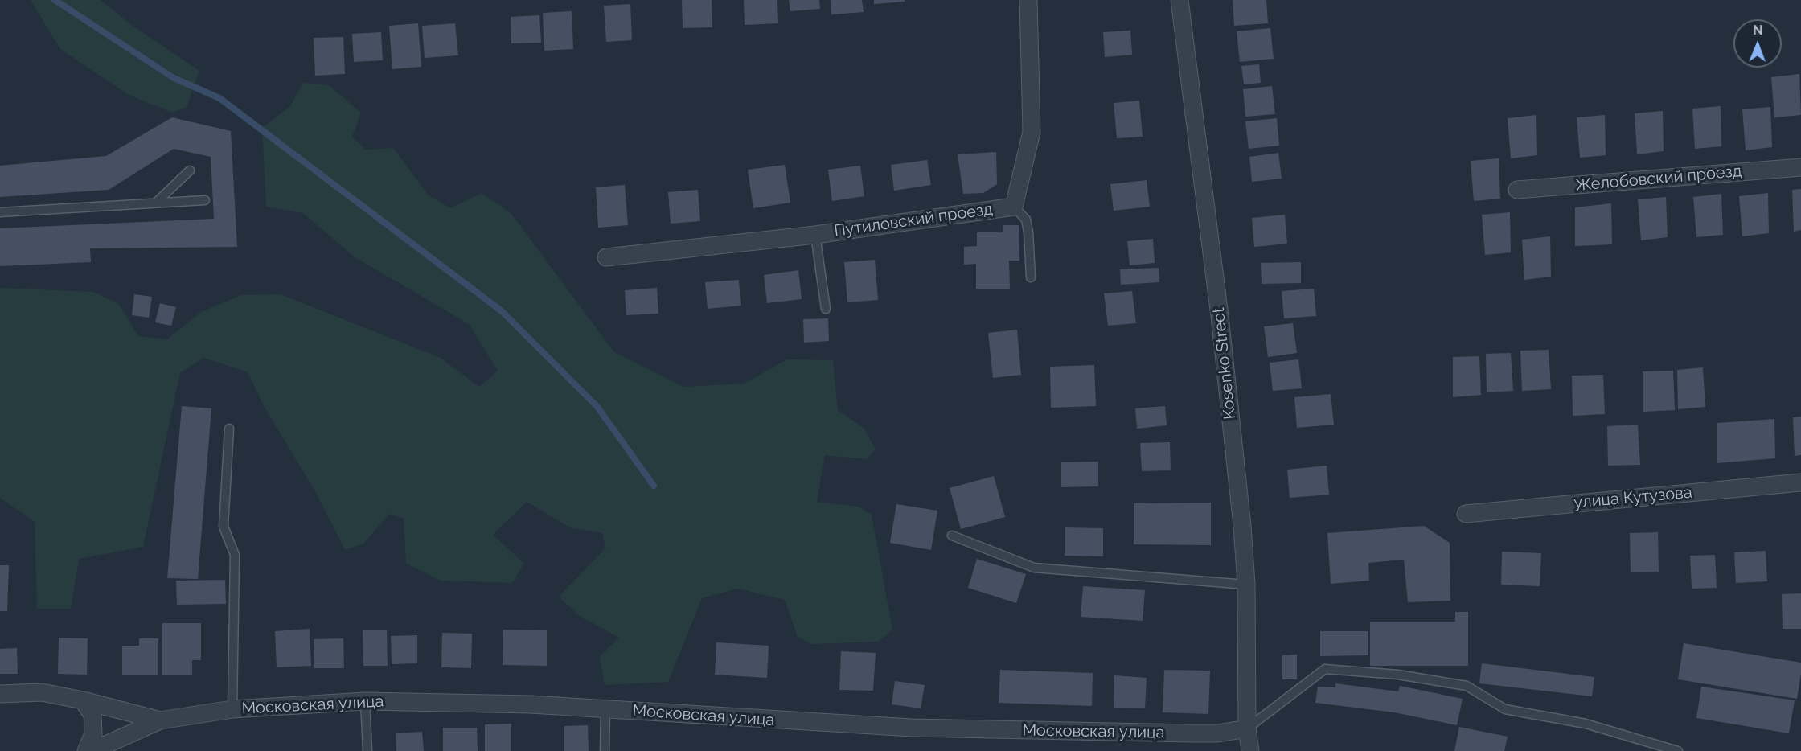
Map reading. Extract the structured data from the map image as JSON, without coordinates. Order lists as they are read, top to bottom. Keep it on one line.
{"streets":{"street":["Желобовский проезд","Путиловский проезд","Kosenko Street","улица Кутузова","Московская улица"]},"crossings":[["Kosenko Street","Московская улица"]],"north":"top"}
